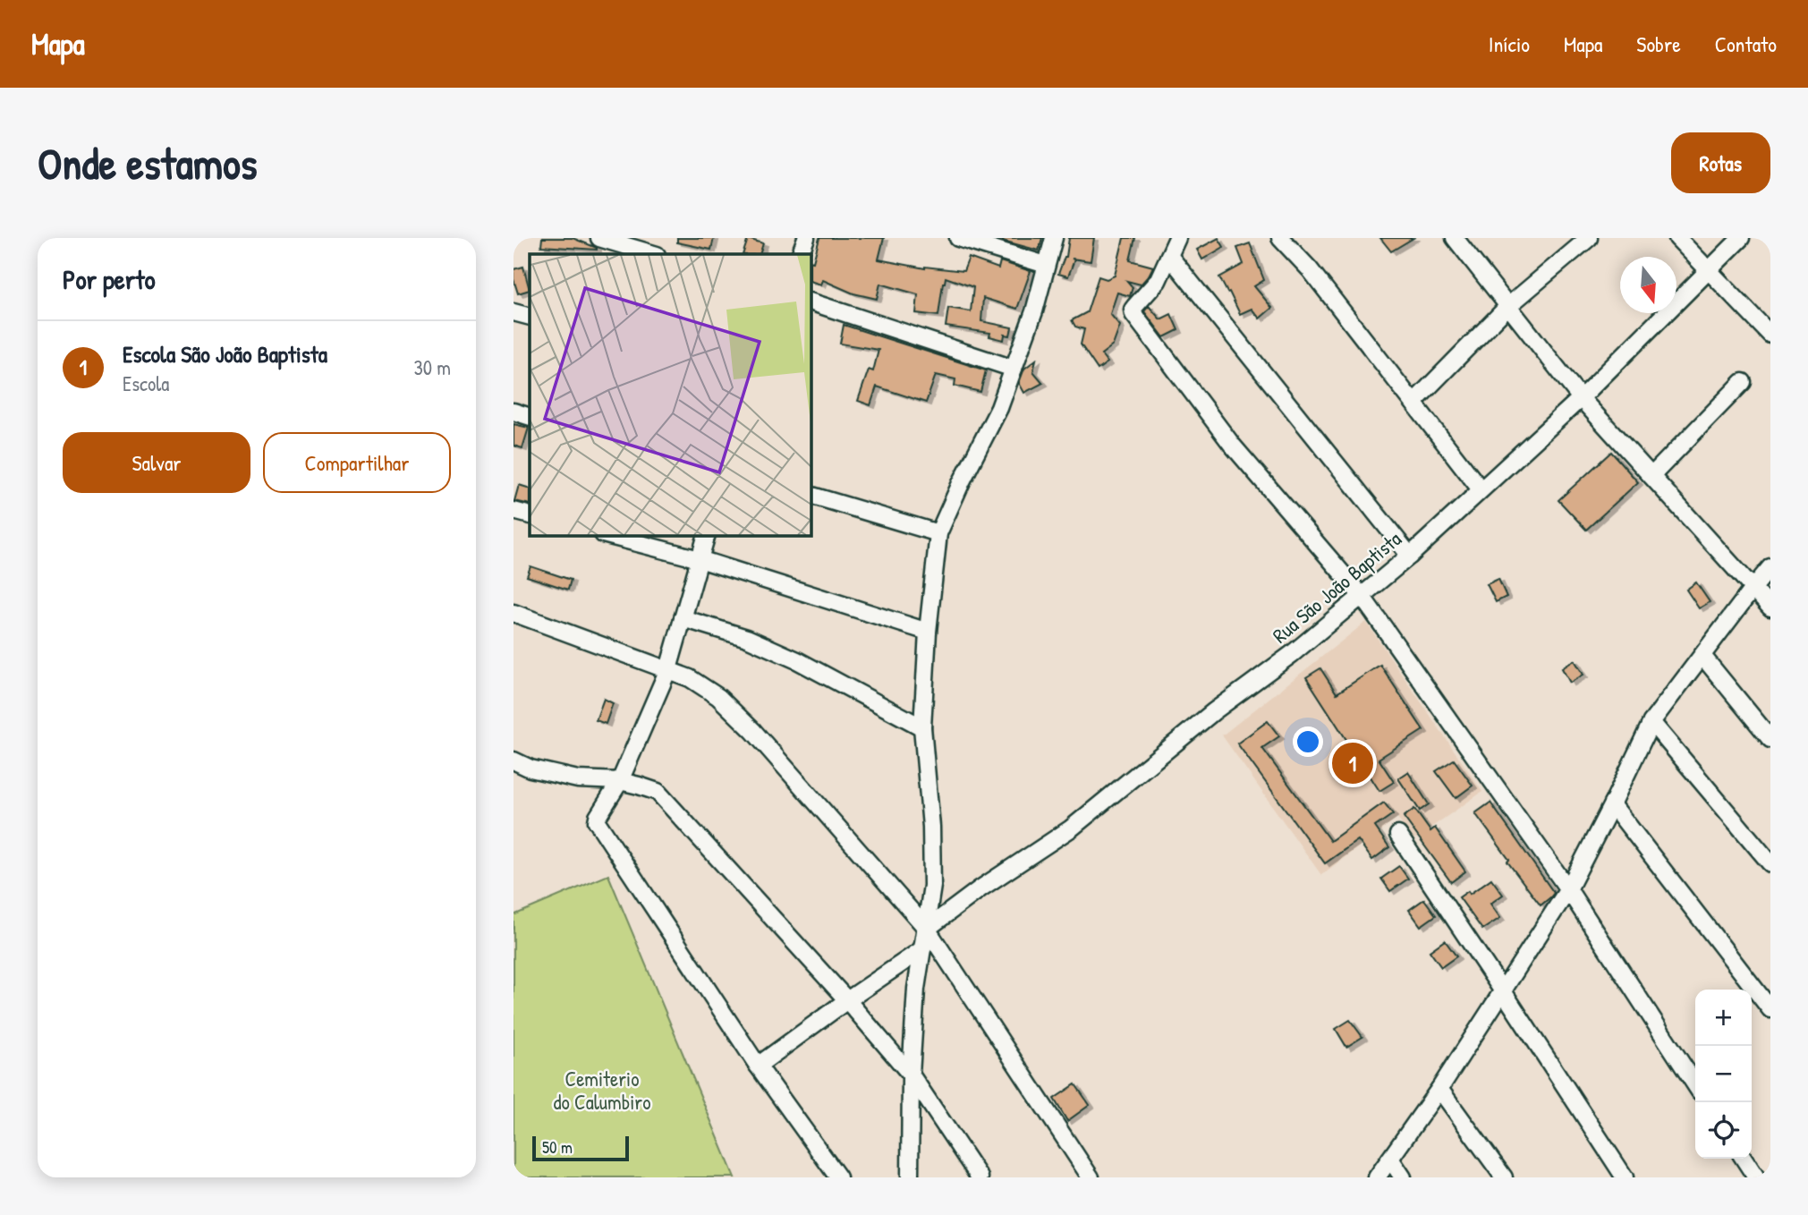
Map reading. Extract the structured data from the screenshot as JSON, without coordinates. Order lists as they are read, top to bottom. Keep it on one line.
{"streets":{"street":["Rua São João Baptista"]},"parks":["Cemiterio do Calumbiro"],"scale_bar":"50 m","north":"bottom","page":{"header":"Mapa","nav":["Início","Mapa","Sobre","Contato"],"buttons":["Rotas",["Salvar","Compartilhar"]],"title":"Onde estamos","heading":"Por perto","list":[{"mark":"1","name":"Escola São João Baptista","note":"Escola","value":"30 m"}],"pins":"1","map_buttons":["+","−"],"scale":"50 m"}}
